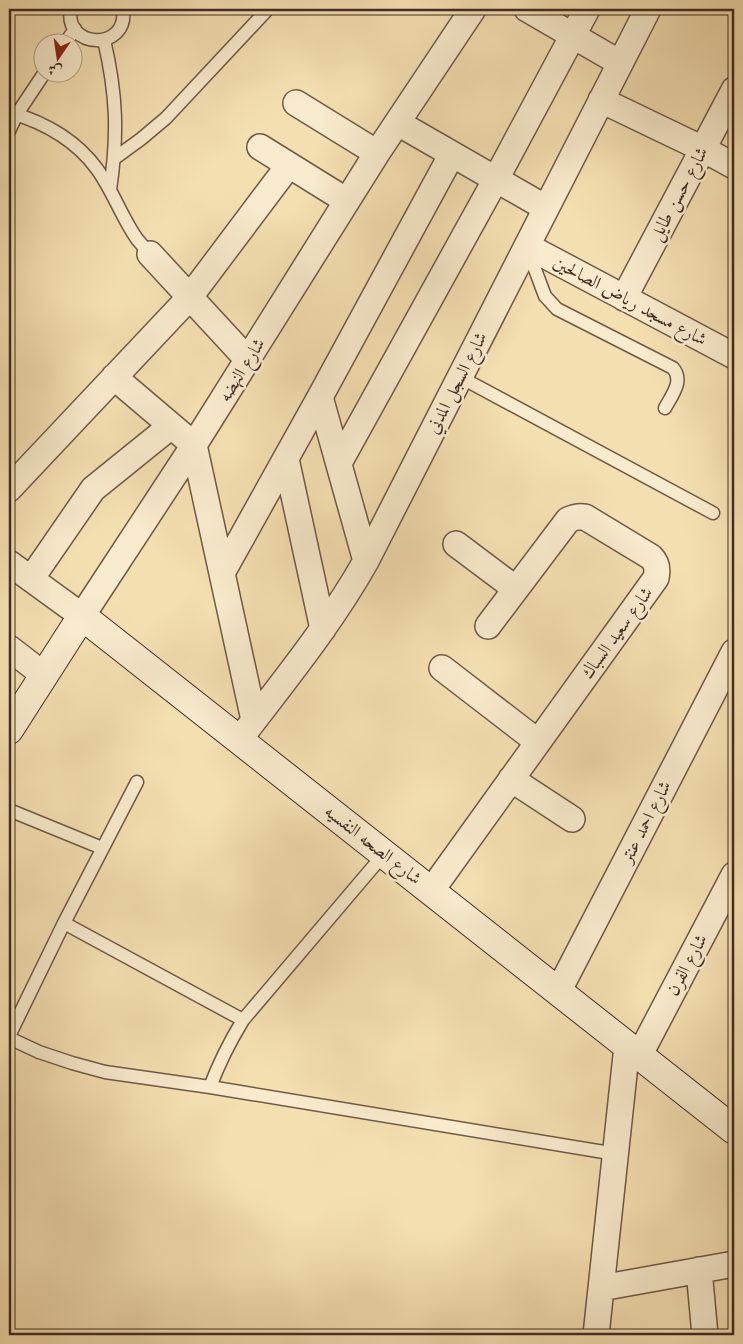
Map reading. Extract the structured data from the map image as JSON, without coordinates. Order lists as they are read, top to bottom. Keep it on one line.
{"streets":{"main road":["شارع النهضه","شارع الصحه النفسيه"],"street":["شارع حسن طايل","شارع مسجد رياض الصالحين","شارع السجل المدني","شارع سعيد السباك","شارع احمد عنتر","شارع الفرن"]},"crossings":[["شارع حسن طايل","شارع مسجد رياض الصالحين"],["شارع مسجد رياض الصالحين","شارع السجل المدني"],["شارع النهضه","شارع الصحه النفسيه"],["شارع السجل المدني","شارع الصحه النفسيه"],["شارع سعيد السباك","شارع الصحه النفسيه"],["شارع احمد عنتر","شارع الصحه النفسيه"],["شارع الصحه النفسيه","شارع الفرن"]],"north":"bottom"}
